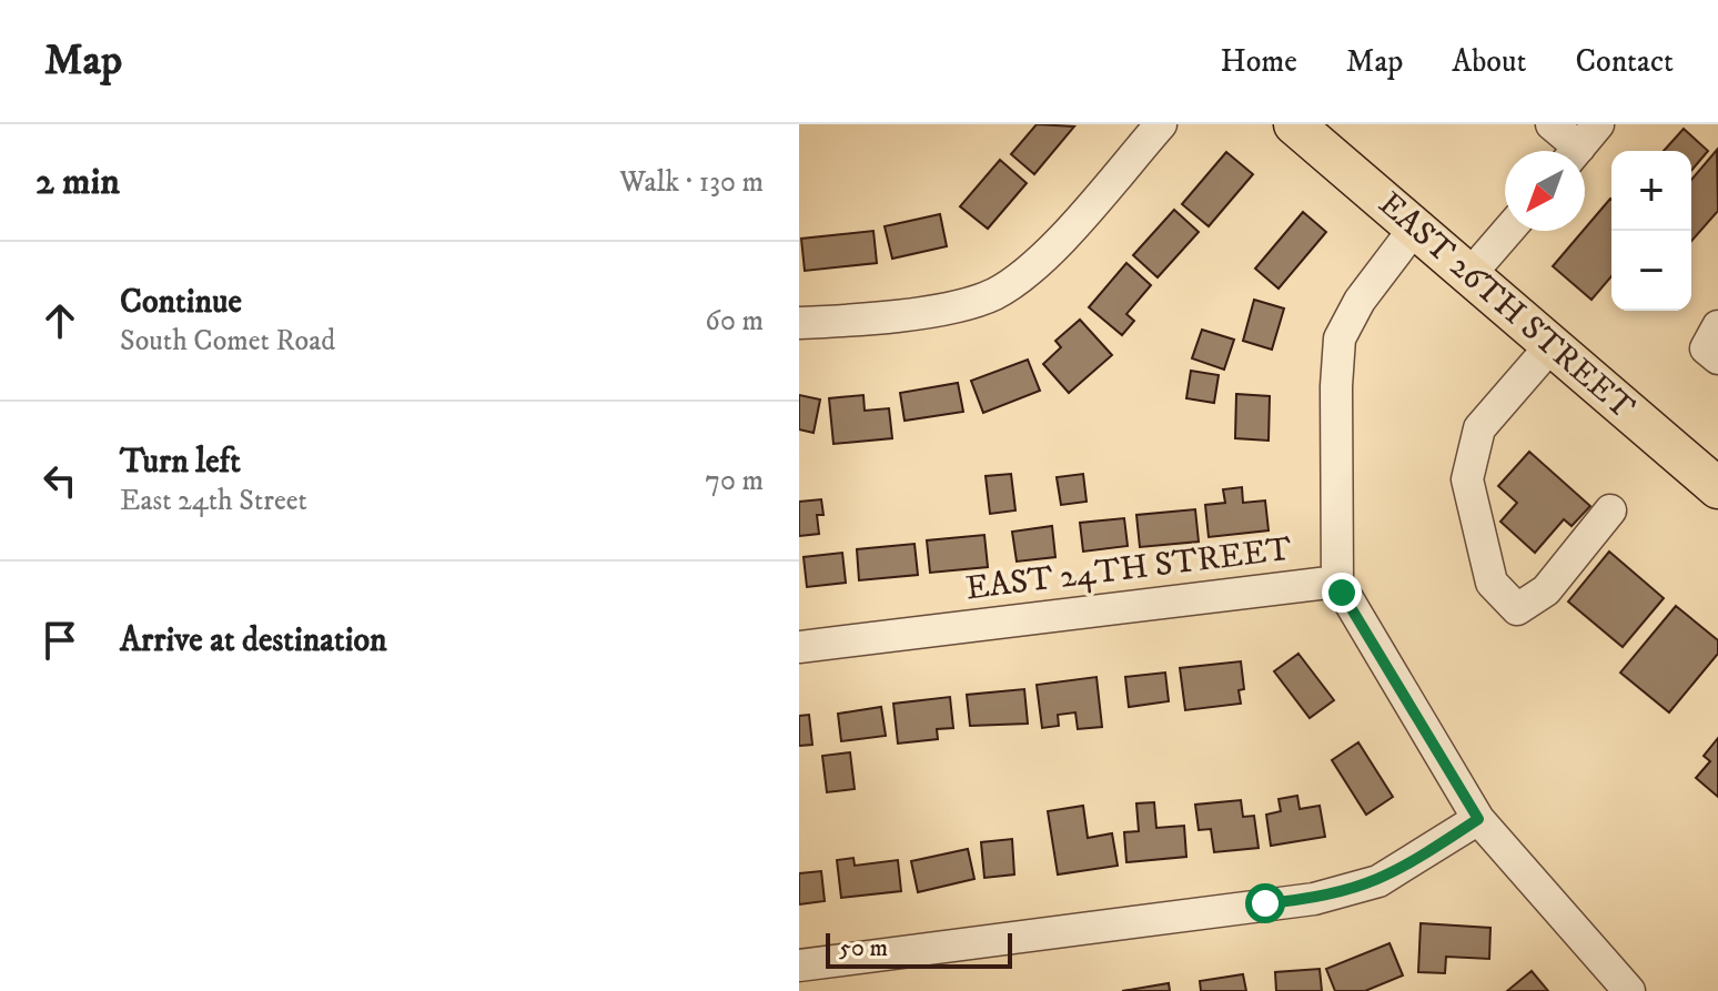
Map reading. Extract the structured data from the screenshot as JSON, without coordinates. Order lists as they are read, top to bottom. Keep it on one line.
{"streets":{"main road":["EAST 26TH STREET"],"street":["EAST 24TH STREET"]},"scale_bar":"50 m","north":"bottom left","page":{"header":"Map","nav":["Home","Map","About","Contact"],"heading":["2 min","Walk · 130 m"],"map_buttons":["+","−"],"list":[["Continue","South Comet Road","60 m"],["Turn left","East 24th Street","70 m"],"Arrive at destination"],"scale":"50 m"}}
